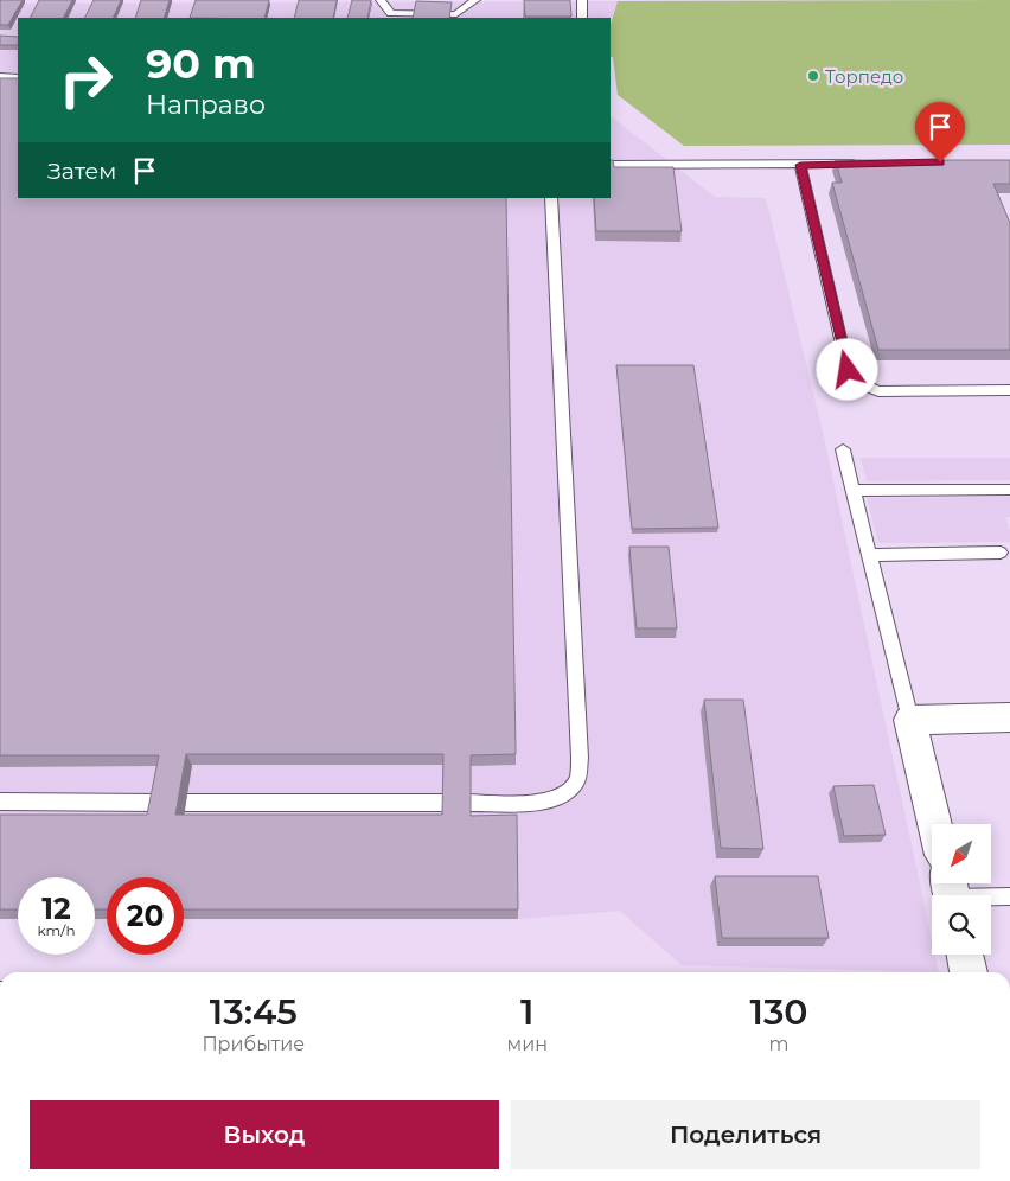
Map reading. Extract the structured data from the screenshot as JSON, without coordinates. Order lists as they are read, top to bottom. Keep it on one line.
{"places":["Торпедо"],"north":"bottom left","page":{"turn":["90 m","Направо"],"then":"Затем","speed":"12 km/h","limit":"20","eta":["13:45","Прибытие","1","мин","130","m"],"buttons":["Выход","Поделиться"]}}
